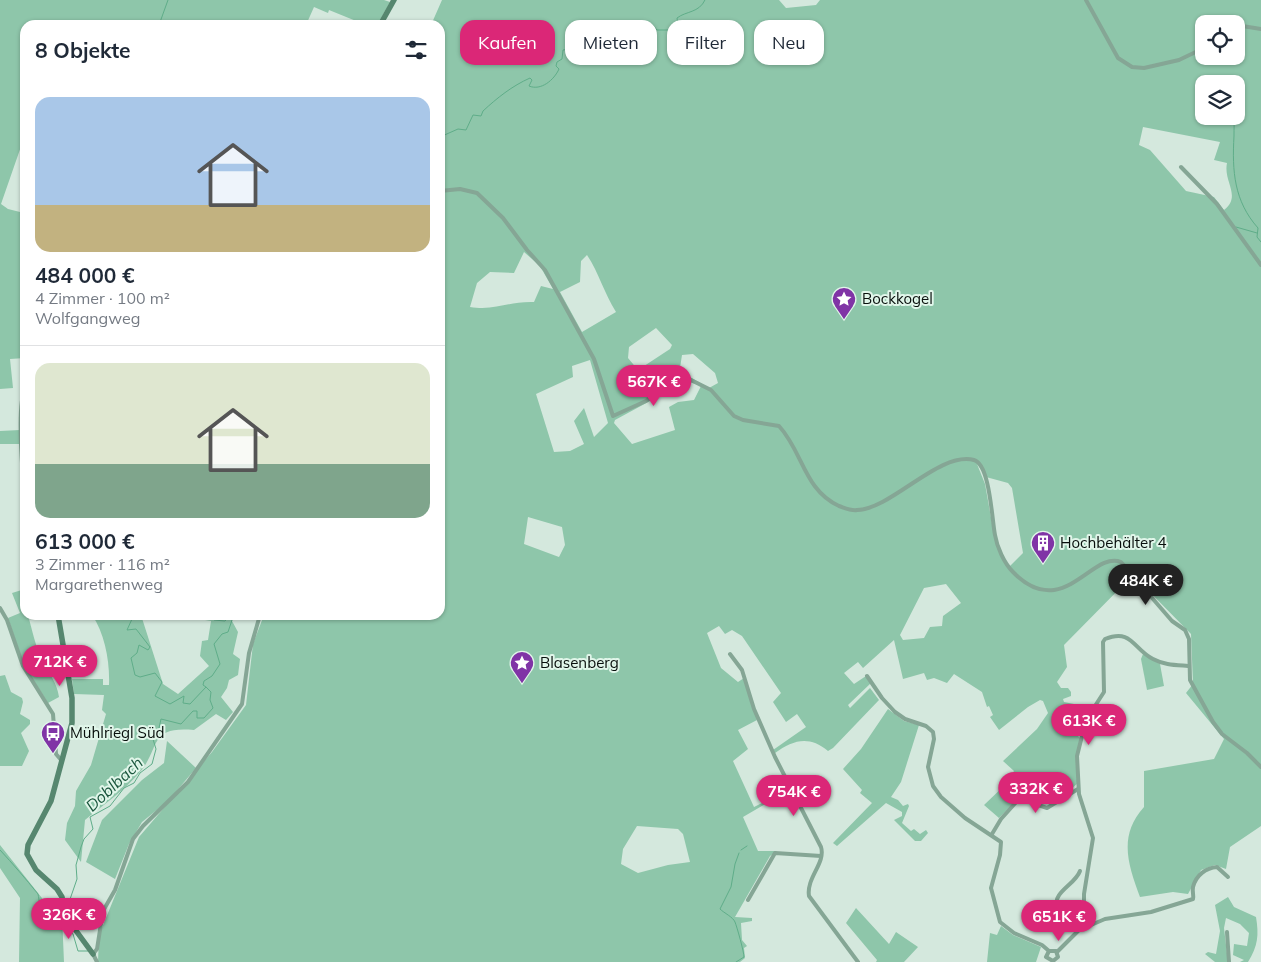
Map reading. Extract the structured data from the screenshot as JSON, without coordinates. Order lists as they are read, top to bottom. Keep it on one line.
{"water":["Doblbach"],"places":{"place":["Bockkogel","Blasenberg"],"building":["Hochbehälter 4"],"bus stop":["Mühlriegl Süd"]},"page":{"chip":["Kaufen","Mieten","Filter","Neu"],"heading":"8 Objekte","list":[{"name":"484 000 €","note":"4 Zimmer · 100 m² · Wolfgangweg"},{"name":"613 000 €","note":"3 Zimmer · 116 m² · Margarethenweg"}],"price":["567K €","484K €","712K €","613K €","332K €","754K €","326K €","651K €"]}}
